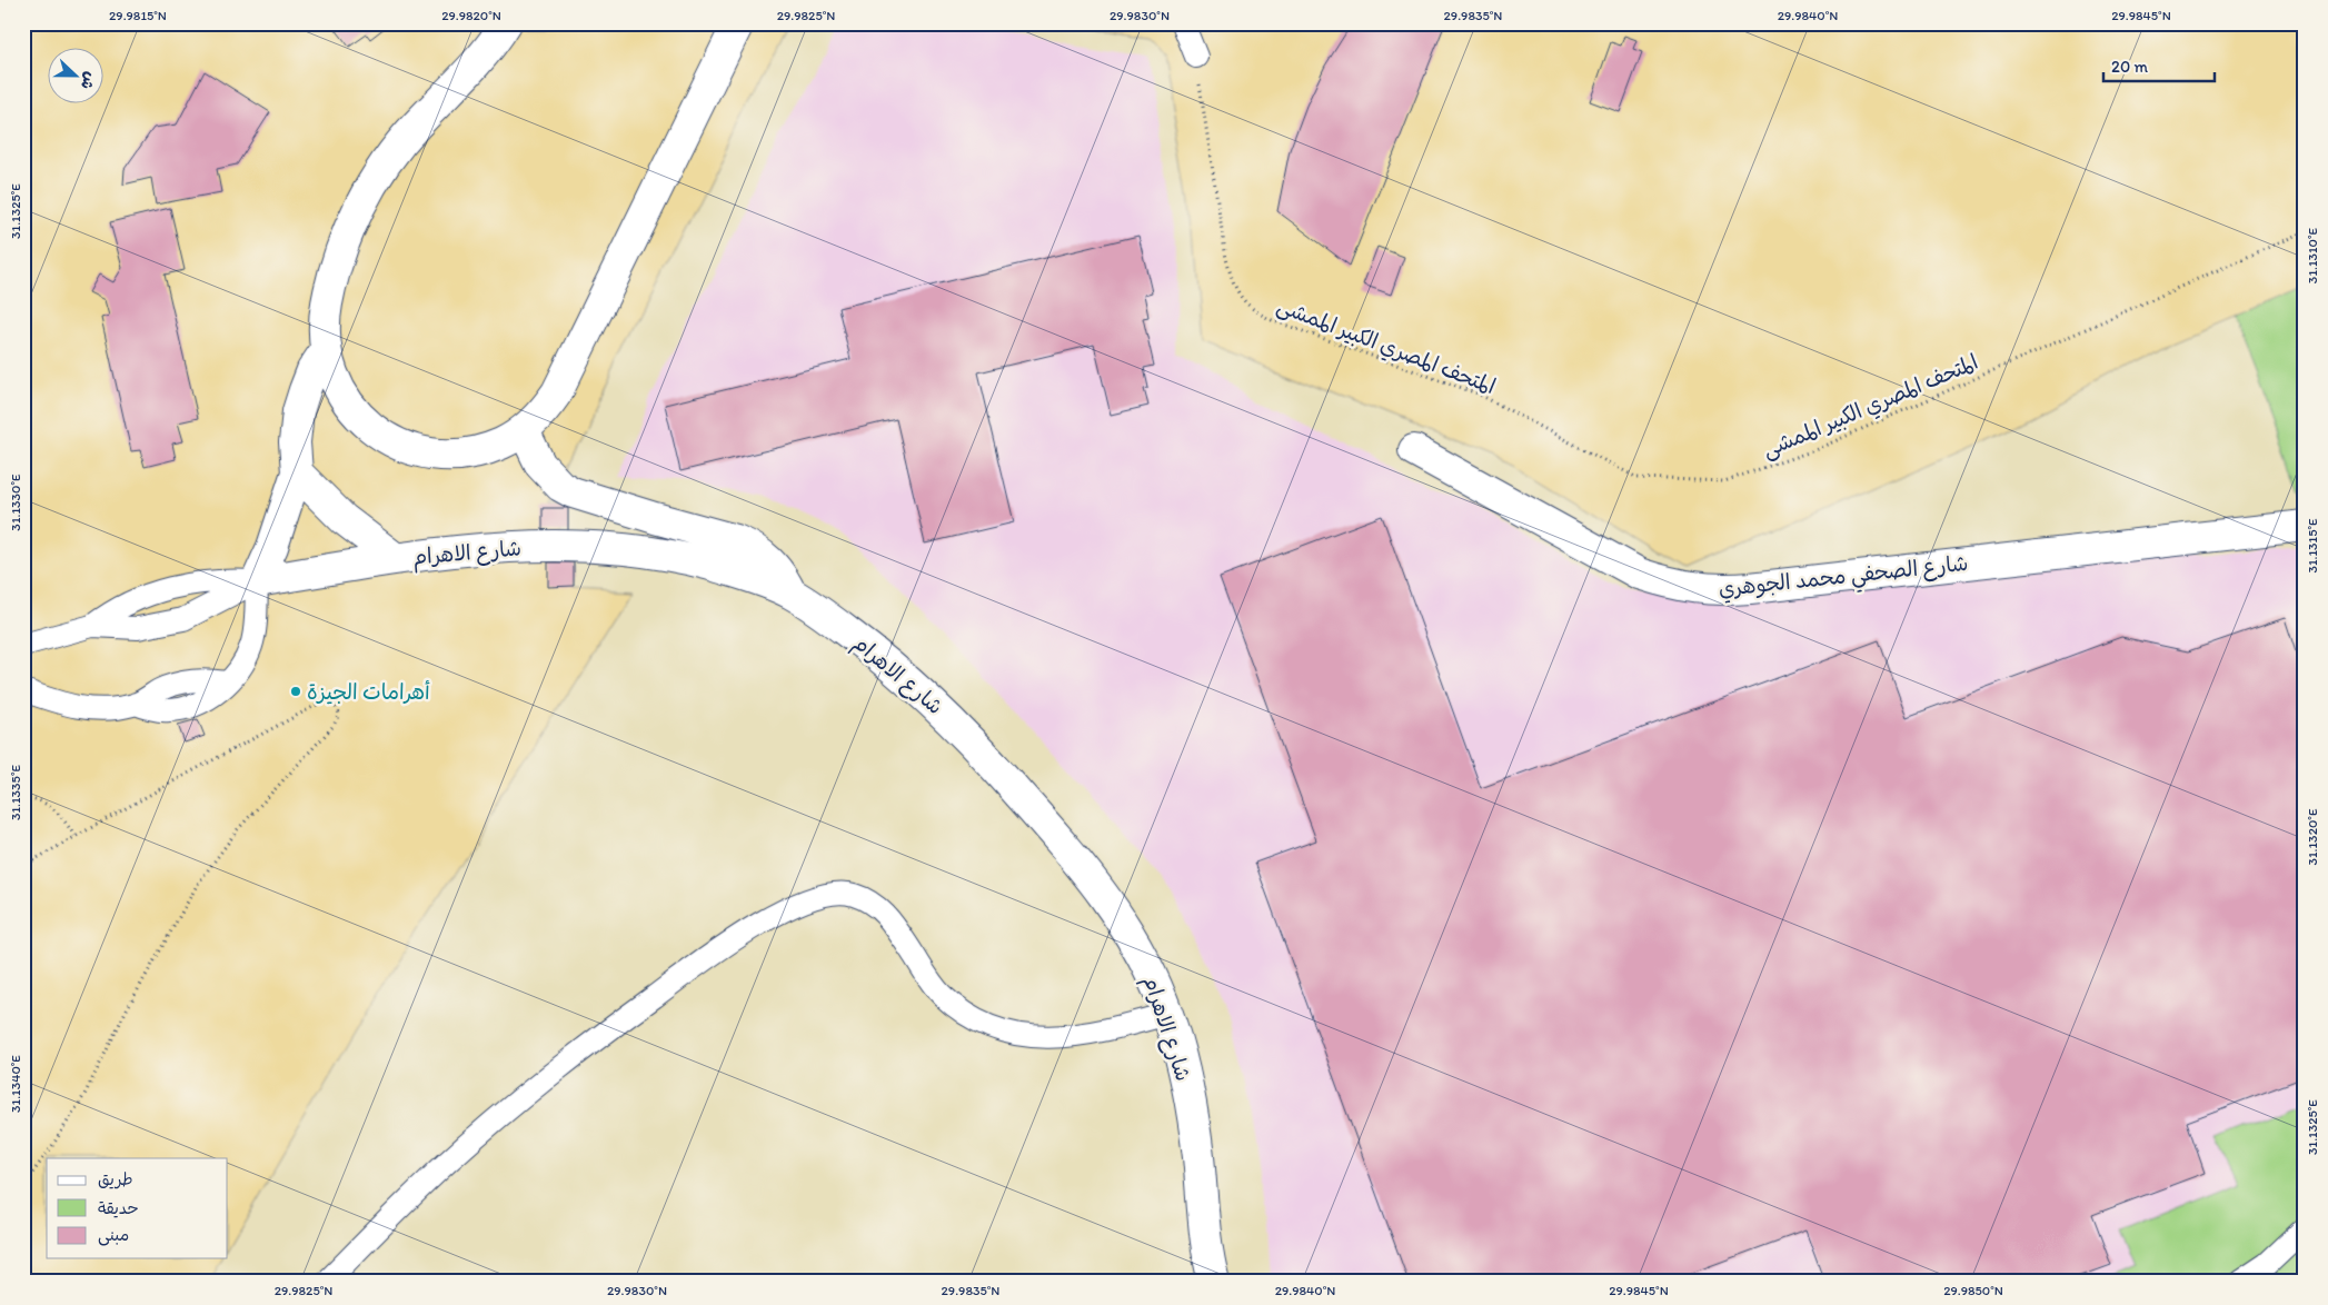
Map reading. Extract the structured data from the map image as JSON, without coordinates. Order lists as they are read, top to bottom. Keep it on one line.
{"streets":{"street":["شارع الاهرام","شارع الصحفي محمد الجوهري"],"path":["المتحف المصري الكبير الممشى"]},"places":["أهرامات الجيزة"],"legend":["طريق","حديقة","مبنى"],"scale_bar":"20 m","north":"right","coordinates":["29.9815°N","29.9820°N","29.9825°N","29.9830°N","29.9835°N","29.9840°N","29.9845°N","31.1325°E","31.1310°E","31.1330°E","31.1315°E","31.1335°E","31.1320°E","31.1340°E","29.9850°N"]}
